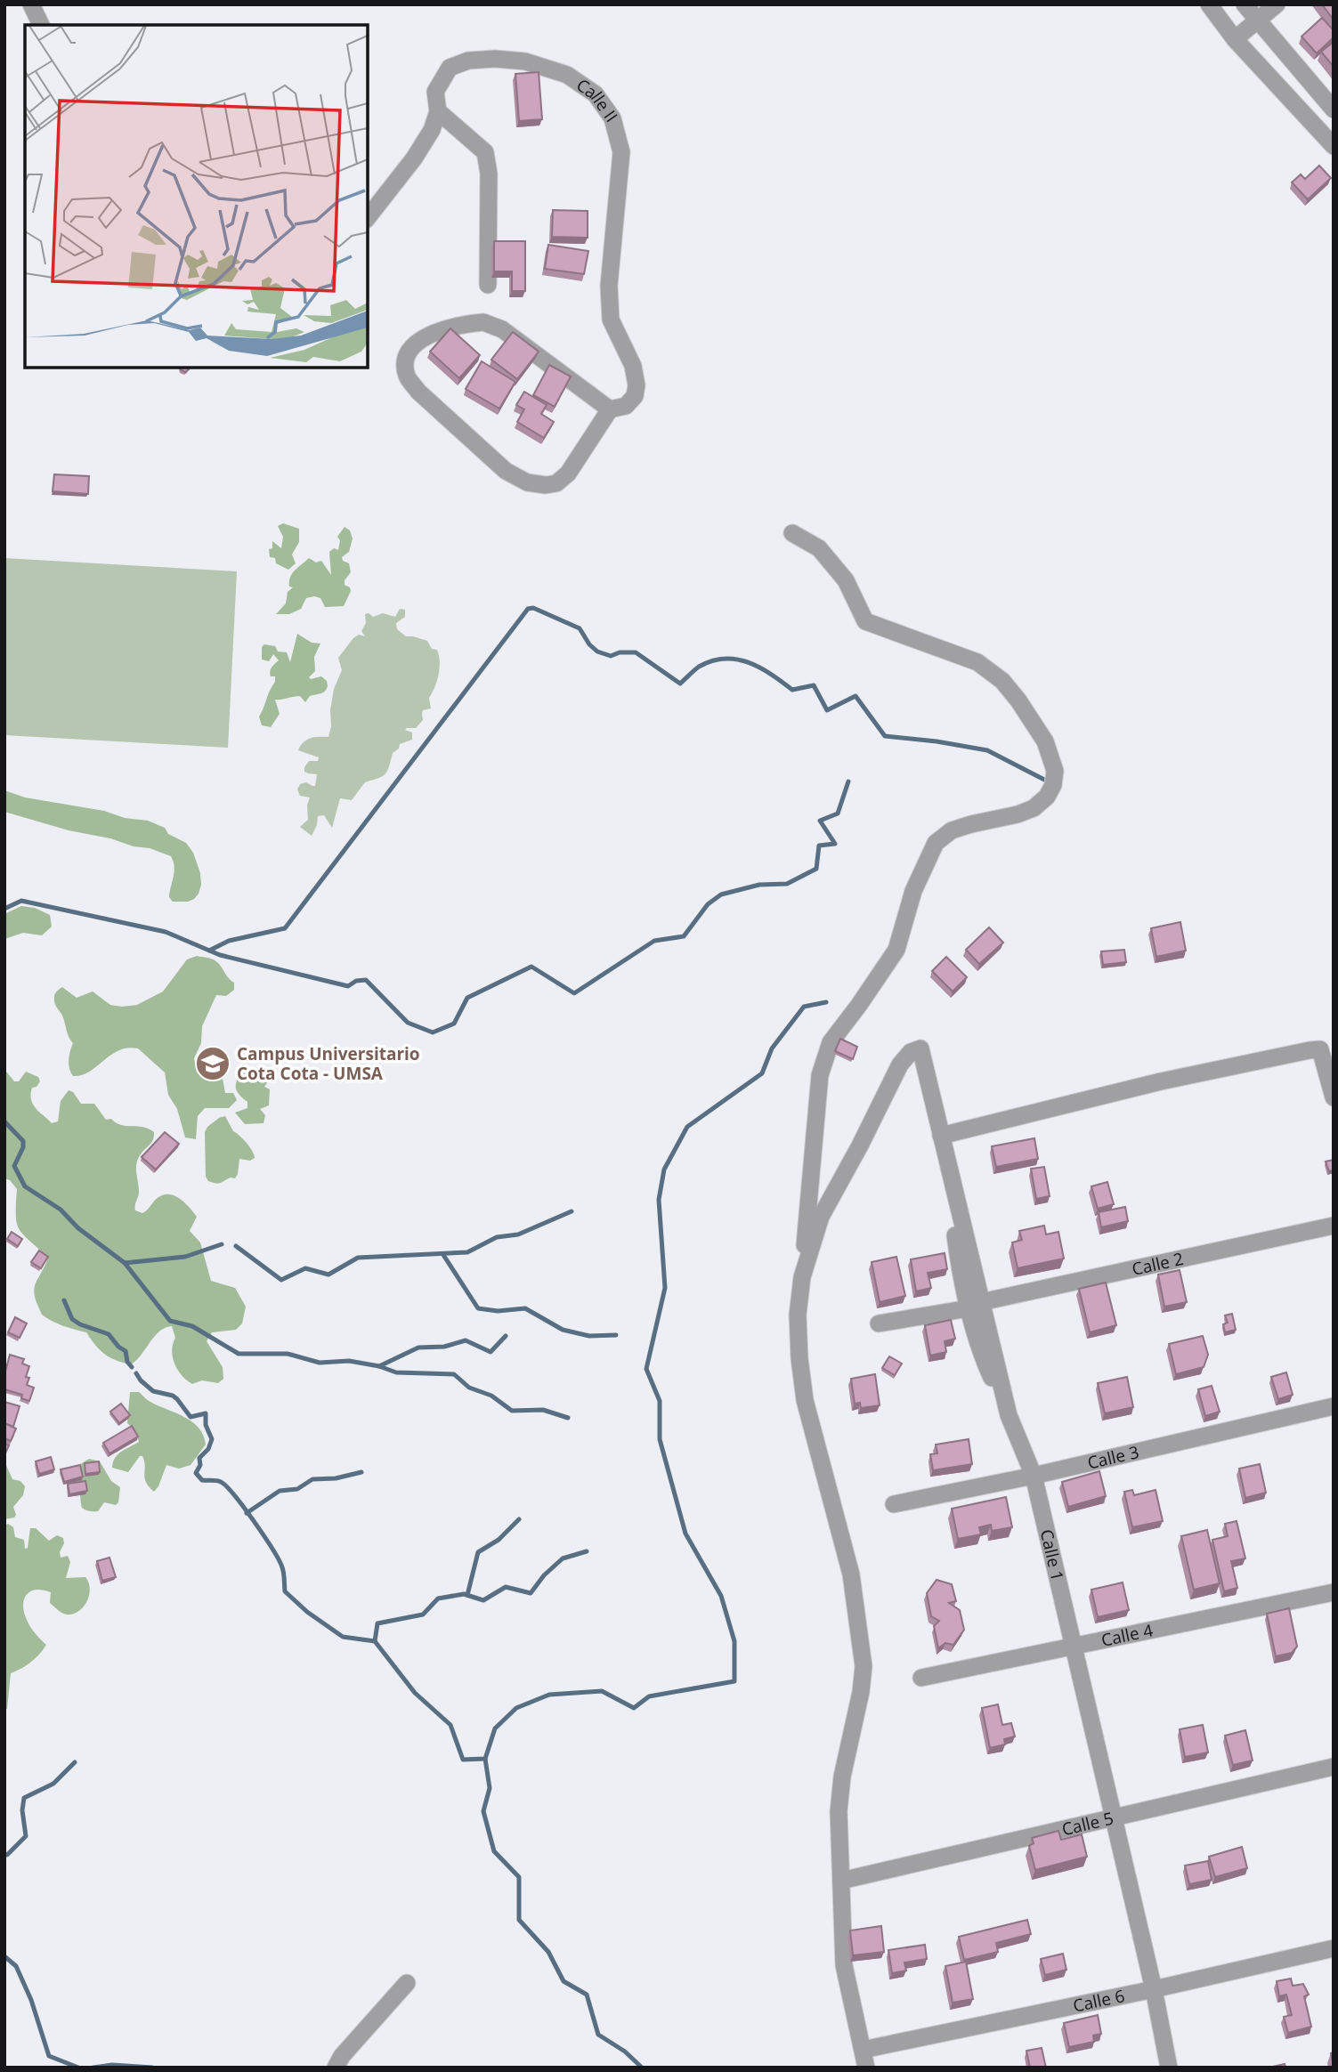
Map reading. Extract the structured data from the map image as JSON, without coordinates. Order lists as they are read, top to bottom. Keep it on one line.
{"streets":{"street":["Calle II","Calle 2","Calle 3","Calle 1","Calle 4","Calle 5","Calle 6"]},"crossings":[["Calle 2","Calle 1"],["Calle 3","Calle 1"],["Calle 1","Calle 4"],["Calle 1","Calle 5"],["Calle 1","Calle 6"]],"places":{"school or university":["Campus Universitario Cota Cota - UMSA"]}}
